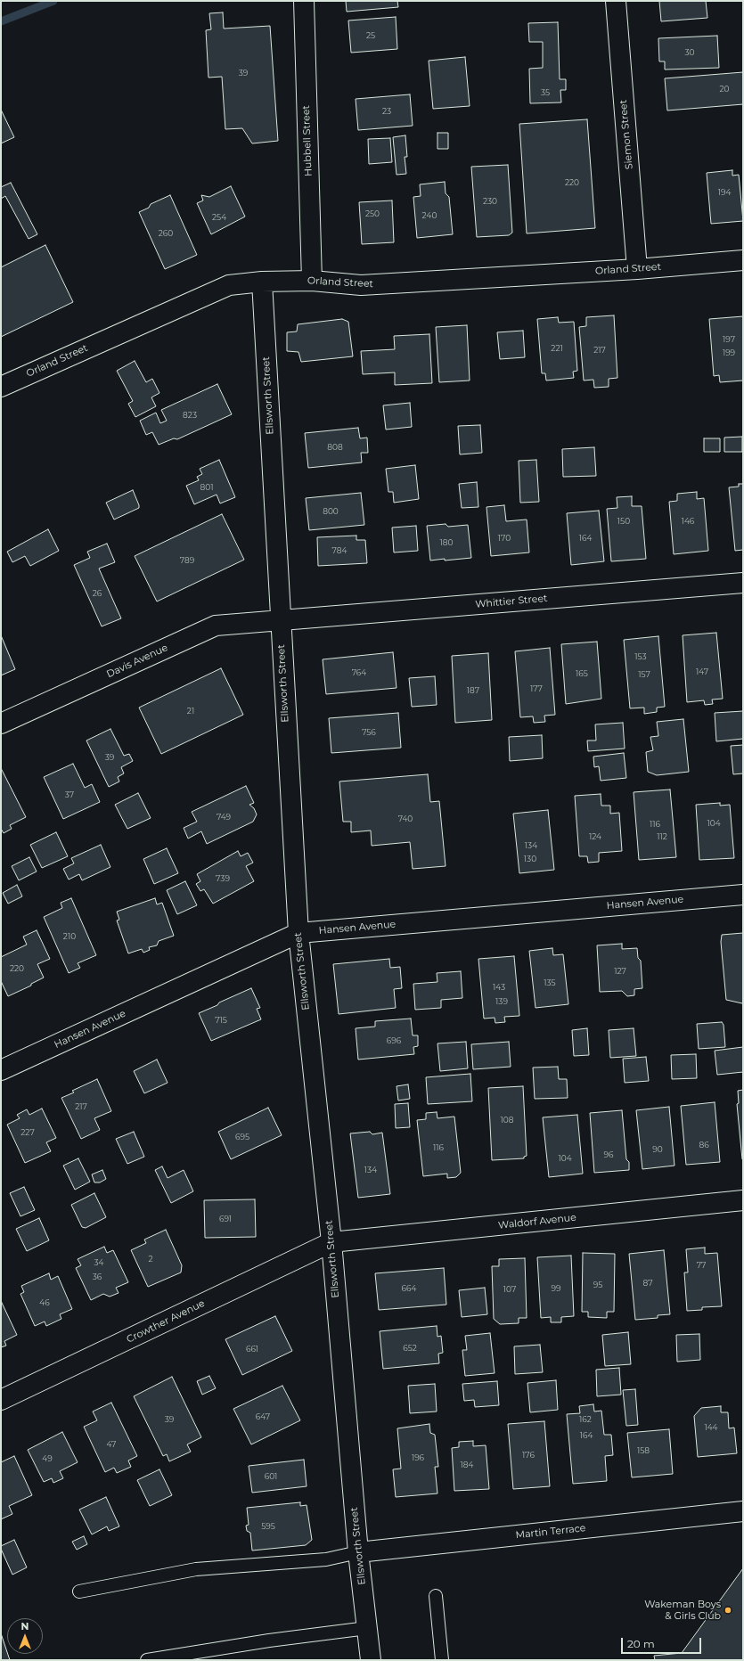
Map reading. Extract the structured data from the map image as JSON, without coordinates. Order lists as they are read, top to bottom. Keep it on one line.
{"streets":{"street":["Siemon Street","Hubbell Street","Orland Street","Ellsworth Street","Whittier Street","Davis Avenue","Hansen Avenue","Waldorf Avenue","Crowther Avenue","Martin Terrace"]},"crossings":[["Siemon Street","Orland Street"],["Hubbell Street","Orland Street"],["Orland Street","Ellsworth Street"],["Ellsworth Street","Whittier Street"],["Ellsworth Street","Davis Avenue"],["Ellsworth Street","Hansen Avenue"],["Ellsworth Street","Waldorf Avenue"],["Ellsworth Street","Crowther Avenue"],["Ellsworth Street","Martin Terrace"],["Whittier Street","Davis Avenue"],["Waldorf Avenue","Crowther Avenue"]],"places":["Wakeman Boys & Girls Club"],"house_numbers":["25","30","39","20","35","23","220","194","230","250","240","254","260","197","221","217","199","823","808","801","800","150","146","170","164","180","784","789","26","153","147","764","165","157","177","187","21","756","39","37","749","740","104","116","124","112","134","130","739","210","220","127","135","143","139","715","696","217","108","227","695","86","116","90","96","104","134","691","2","34","77","36","87","95","664","99","107","46","652","661","647","39","162","144","164","47","158","176","196","49","184","601","595"],"scale_bar":"20 m","north":"top"}
